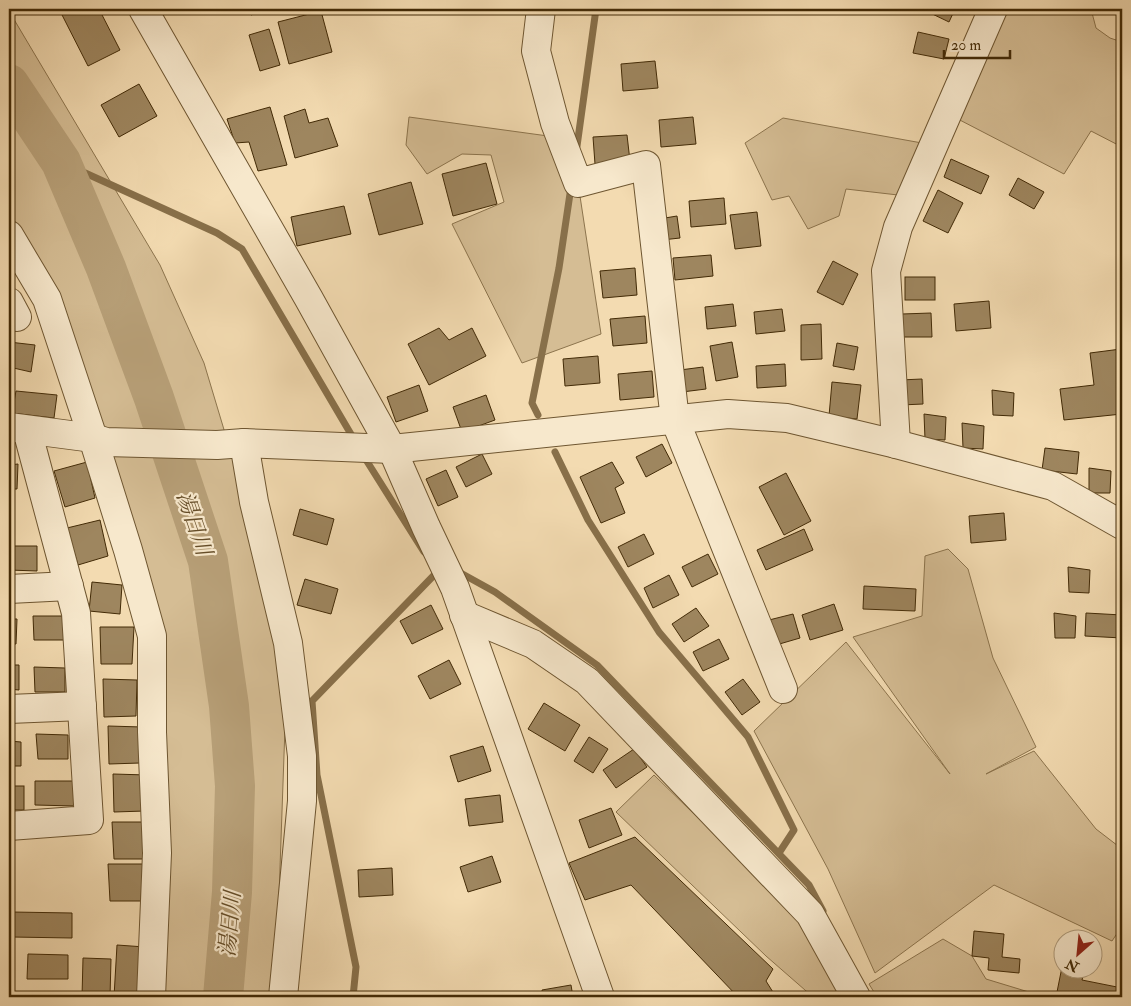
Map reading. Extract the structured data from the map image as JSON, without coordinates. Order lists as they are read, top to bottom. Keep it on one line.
{"water":["湯日川"],"scale_bar":"20 m","north":"bottom left"}
